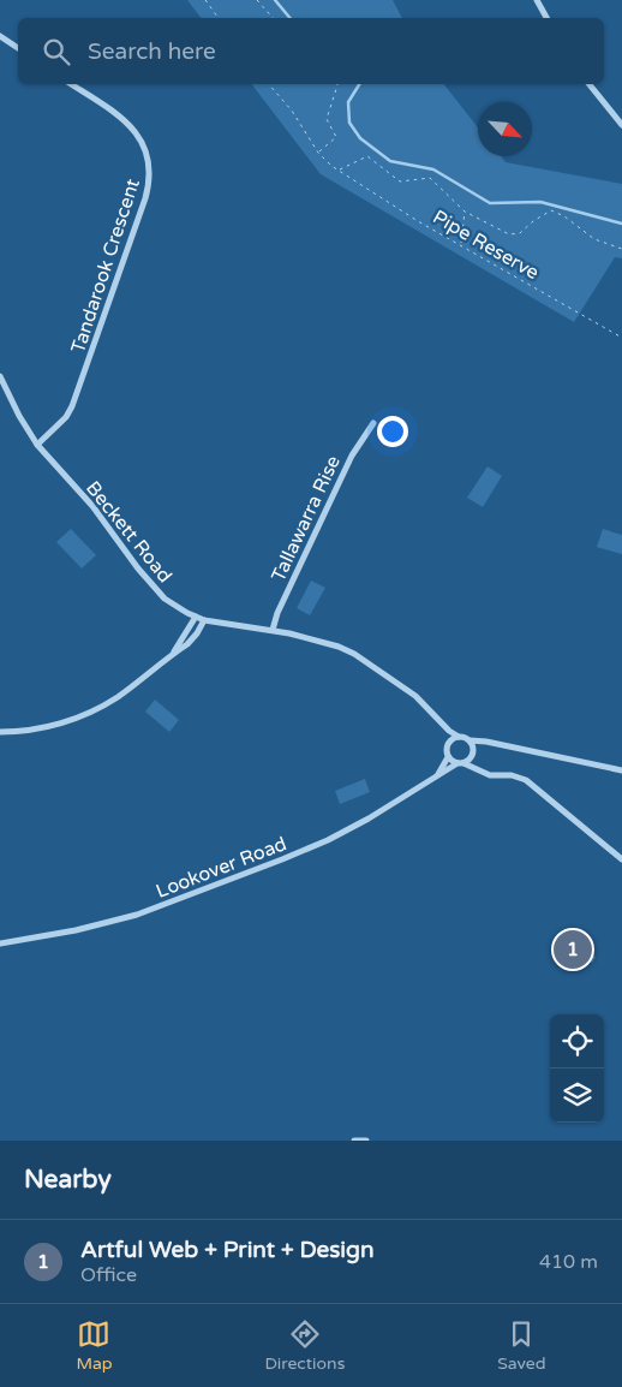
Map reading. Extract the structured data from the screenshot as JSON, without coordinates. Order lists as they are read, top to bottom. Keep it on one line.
{"streets":{"street":["Tandarook Crescent","Tallawarra Rise","Beckett Road","Lookover Road"],"path":["Pipe Reserve"]},"crossings":[["Tandarook Crescent","Beckett Road"],["Tallawarra Rise","Beckett Road"],["Beckett Road","Lookover Road"]],"north":"bottom right","page":{"search":"Search here","pins":"1","heading":"Nearby","list":[{"mark":"1","name":"Artful Web + Print + Design","note":"Office","value":"410 m"}],"nav":["Map","Directions","Saved"]}}
